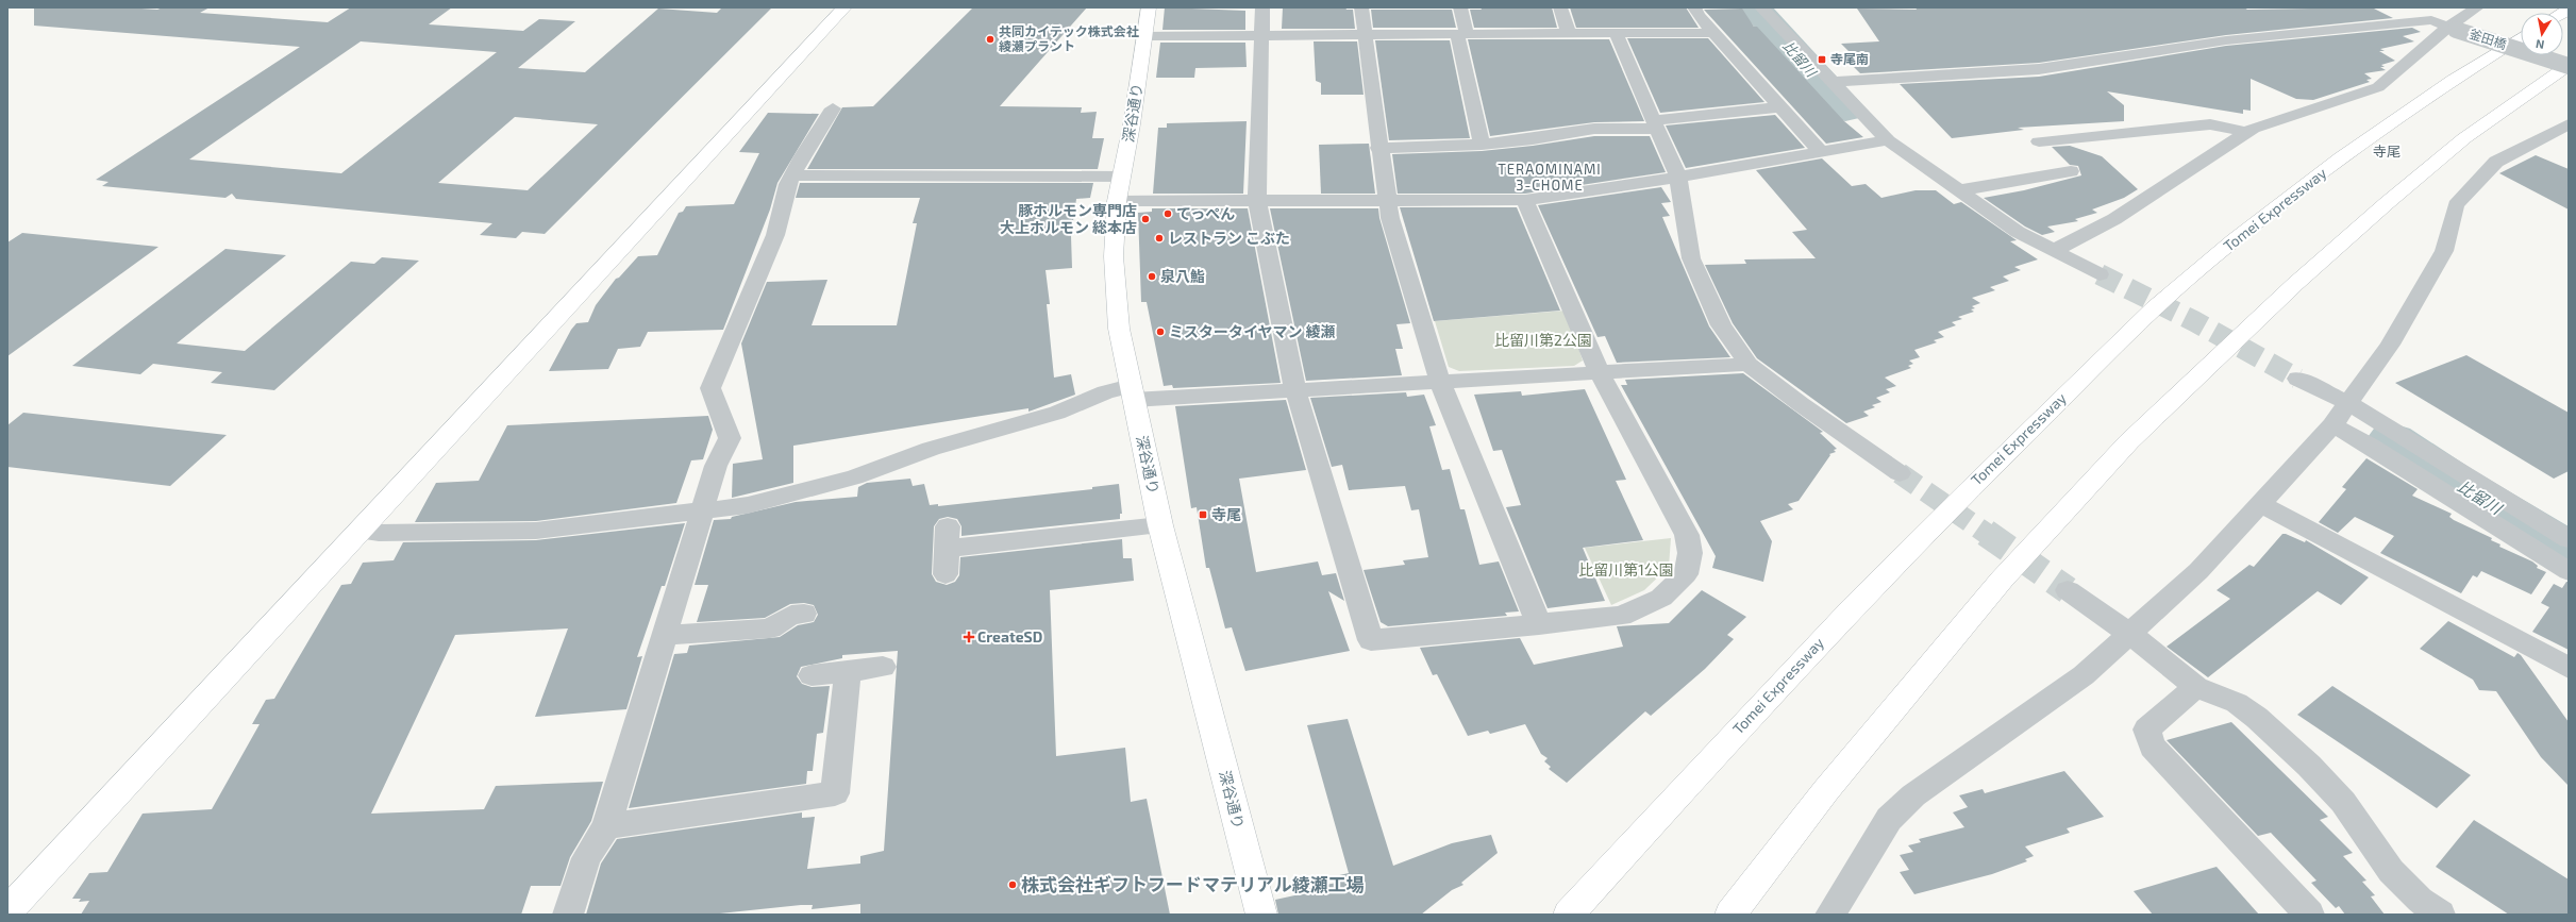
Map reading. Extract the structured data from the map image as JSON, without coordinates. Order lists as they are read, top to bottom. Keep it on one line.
{"streets":{"main road":["深谷通り","Tomei Expressway"],"street":["釜田橋"]},"districts":["寺尾","TERAOMINAMI 3-CHOME"],"water":["比留川"],"parks":["比留川第2公園","比留川第1公園"],"places":{"other":["共同カイテック株式会社 綾瀬プラント","てっぺん","豚ホルモン専門店 大上ホルモン 総本店","レストラン こぶた","泉八鮨","ミスタータイヤマン 綾瀬","株式会社ギフトフードマテリアル綾瀬工場"],"transit":["寺尾南","寺尾"],"health":["CreateSD"]},"north":"bottom"}
